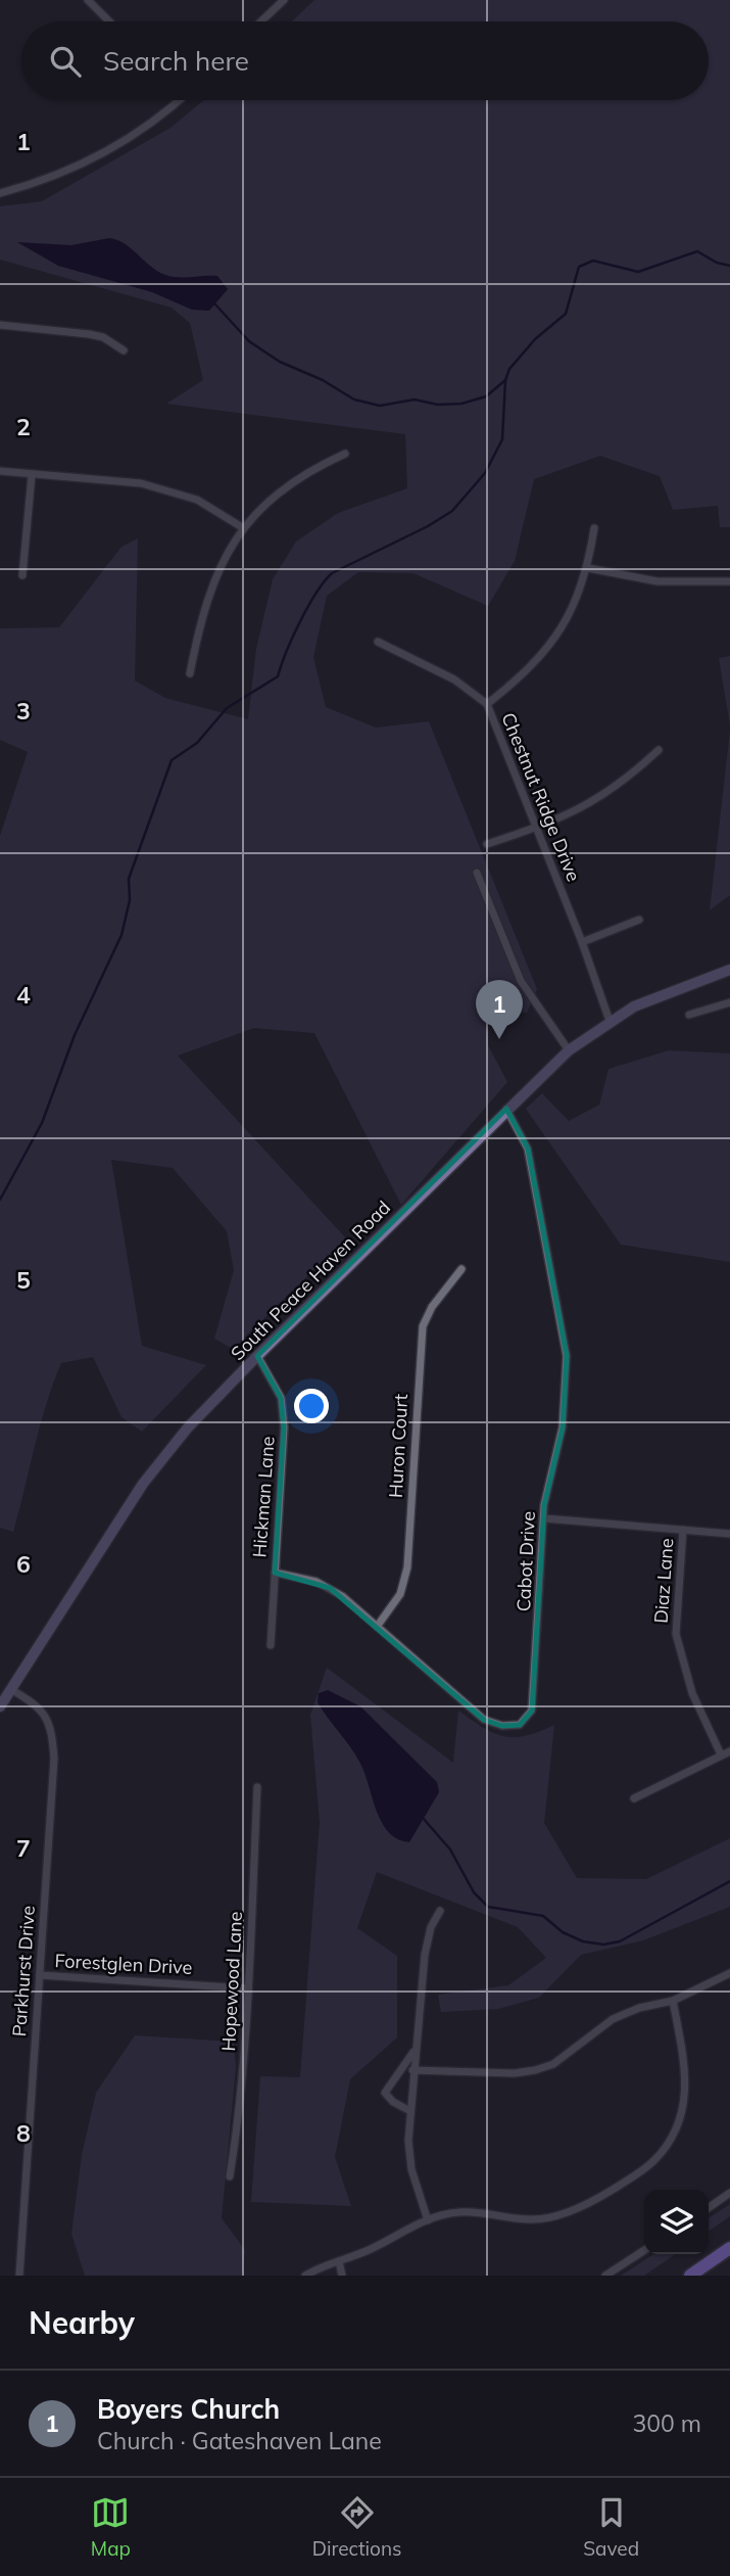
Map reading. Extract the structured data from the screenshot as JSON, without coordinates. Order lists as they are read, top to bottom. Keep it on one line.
{"streets":{"main road":["South Peace Haven Road"],"street":["Chestnut Ridge Drive","Huron Court","Hickman Lane","Cabot Drive","Diaz Lane","Forestglen Drive","Parkhurst Drive","Hopewood Lane"]},"crossings":[["Chestnut Ridge Drive","South Peace Haven Road"],["South Peace Haven Road","Hickman Lane"],["South Peace Haven Road","Cabot Drive"],["South Peace Haven Road","Parkhurst Drive"],["Huron Court","Cabot Drive"],["Hickman Lane","Cabot Drive"],["Forestglen Drive","Parkhurst Drive"],["Forestglen Drive","Hopewood Lane"]],"page":{"search":"Search here","pins":"1","heading":"Nearby","list":[{"mark":"1","name":"Boyers Church","note":"Church · Gateshaven Lane","value":"300 m"}],"nav":["Map","Directions","Saved"]},"grid":{"rows":["1","2","3","4","5","6","7","8"]}}
